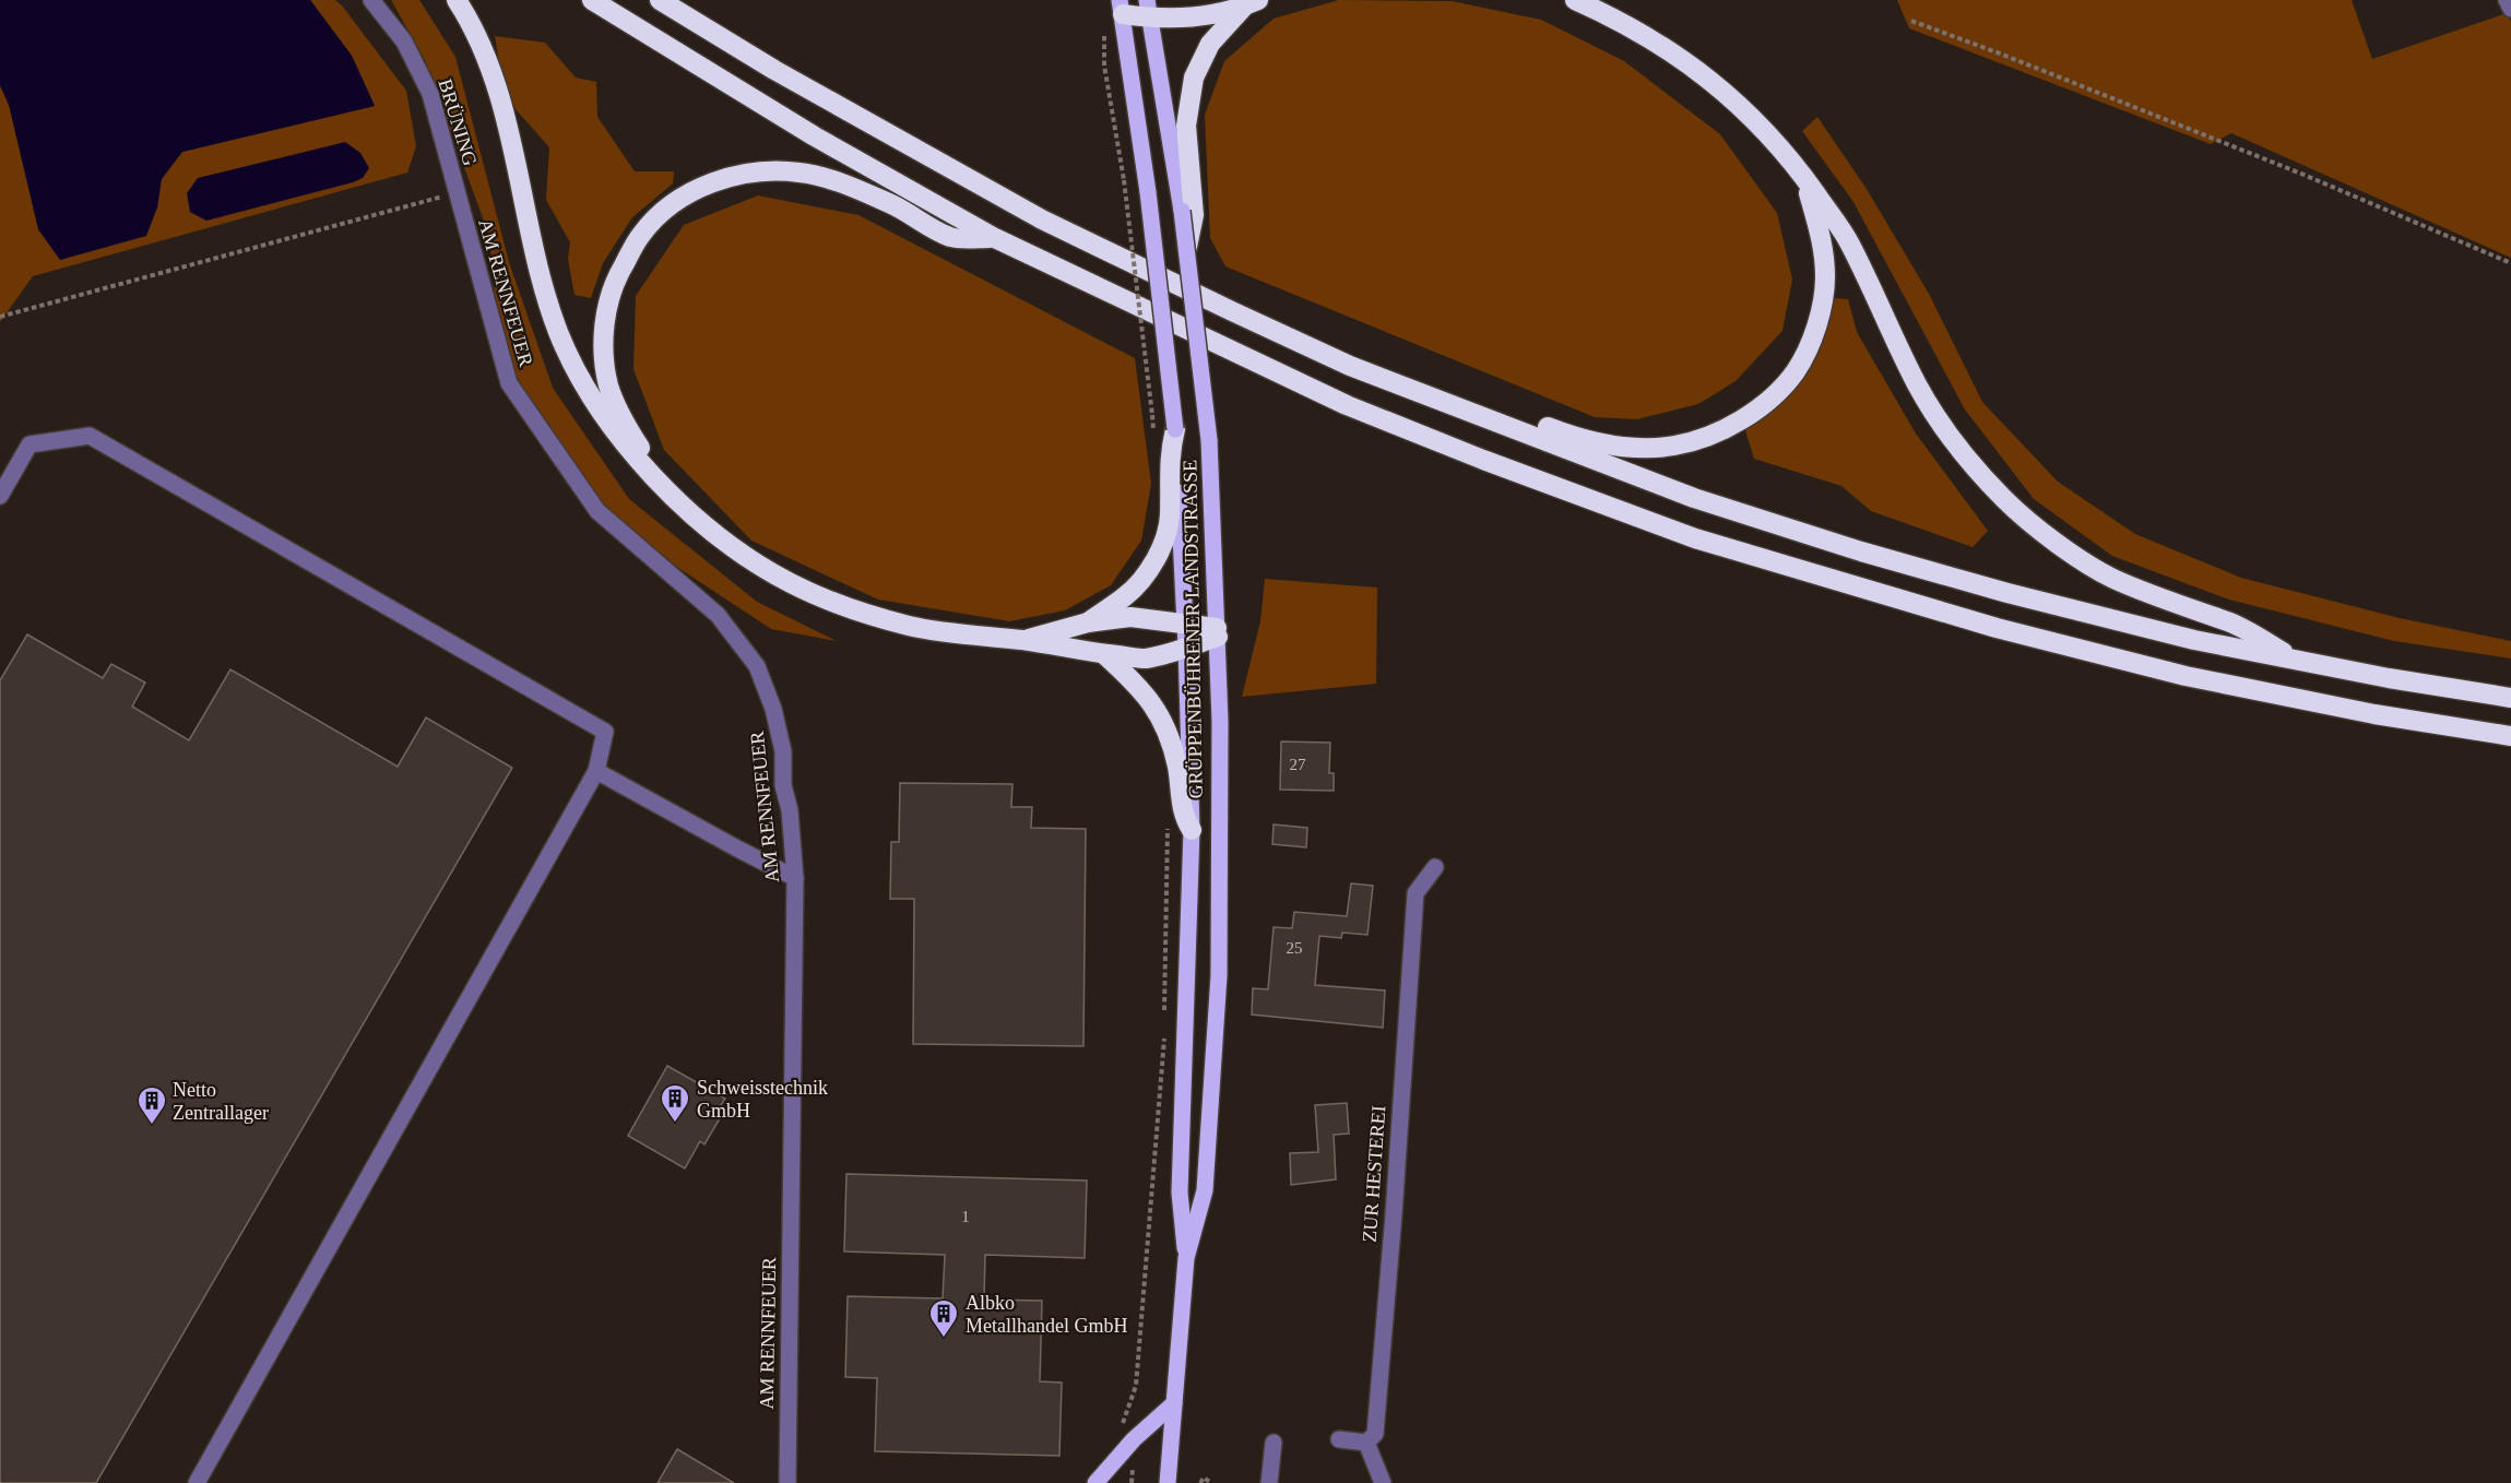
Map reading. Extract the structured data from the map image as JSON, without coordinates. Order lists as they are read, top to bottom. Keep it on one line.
{"streets":{"main road":["GRÜPPENBÜHRENER LANDSTRASSE"],"street":["BRÜNING","AM RENNFEUER","ZUR HESTEREI"]},"crossings":[["BRÜNING","AM RENNFEUER"]],"places":{"building":["Schweisstechnik GmbH","Netto Zentrallager","Albko Metallhandel GmbH"]},"house_numbers":["27","25","1"]}
